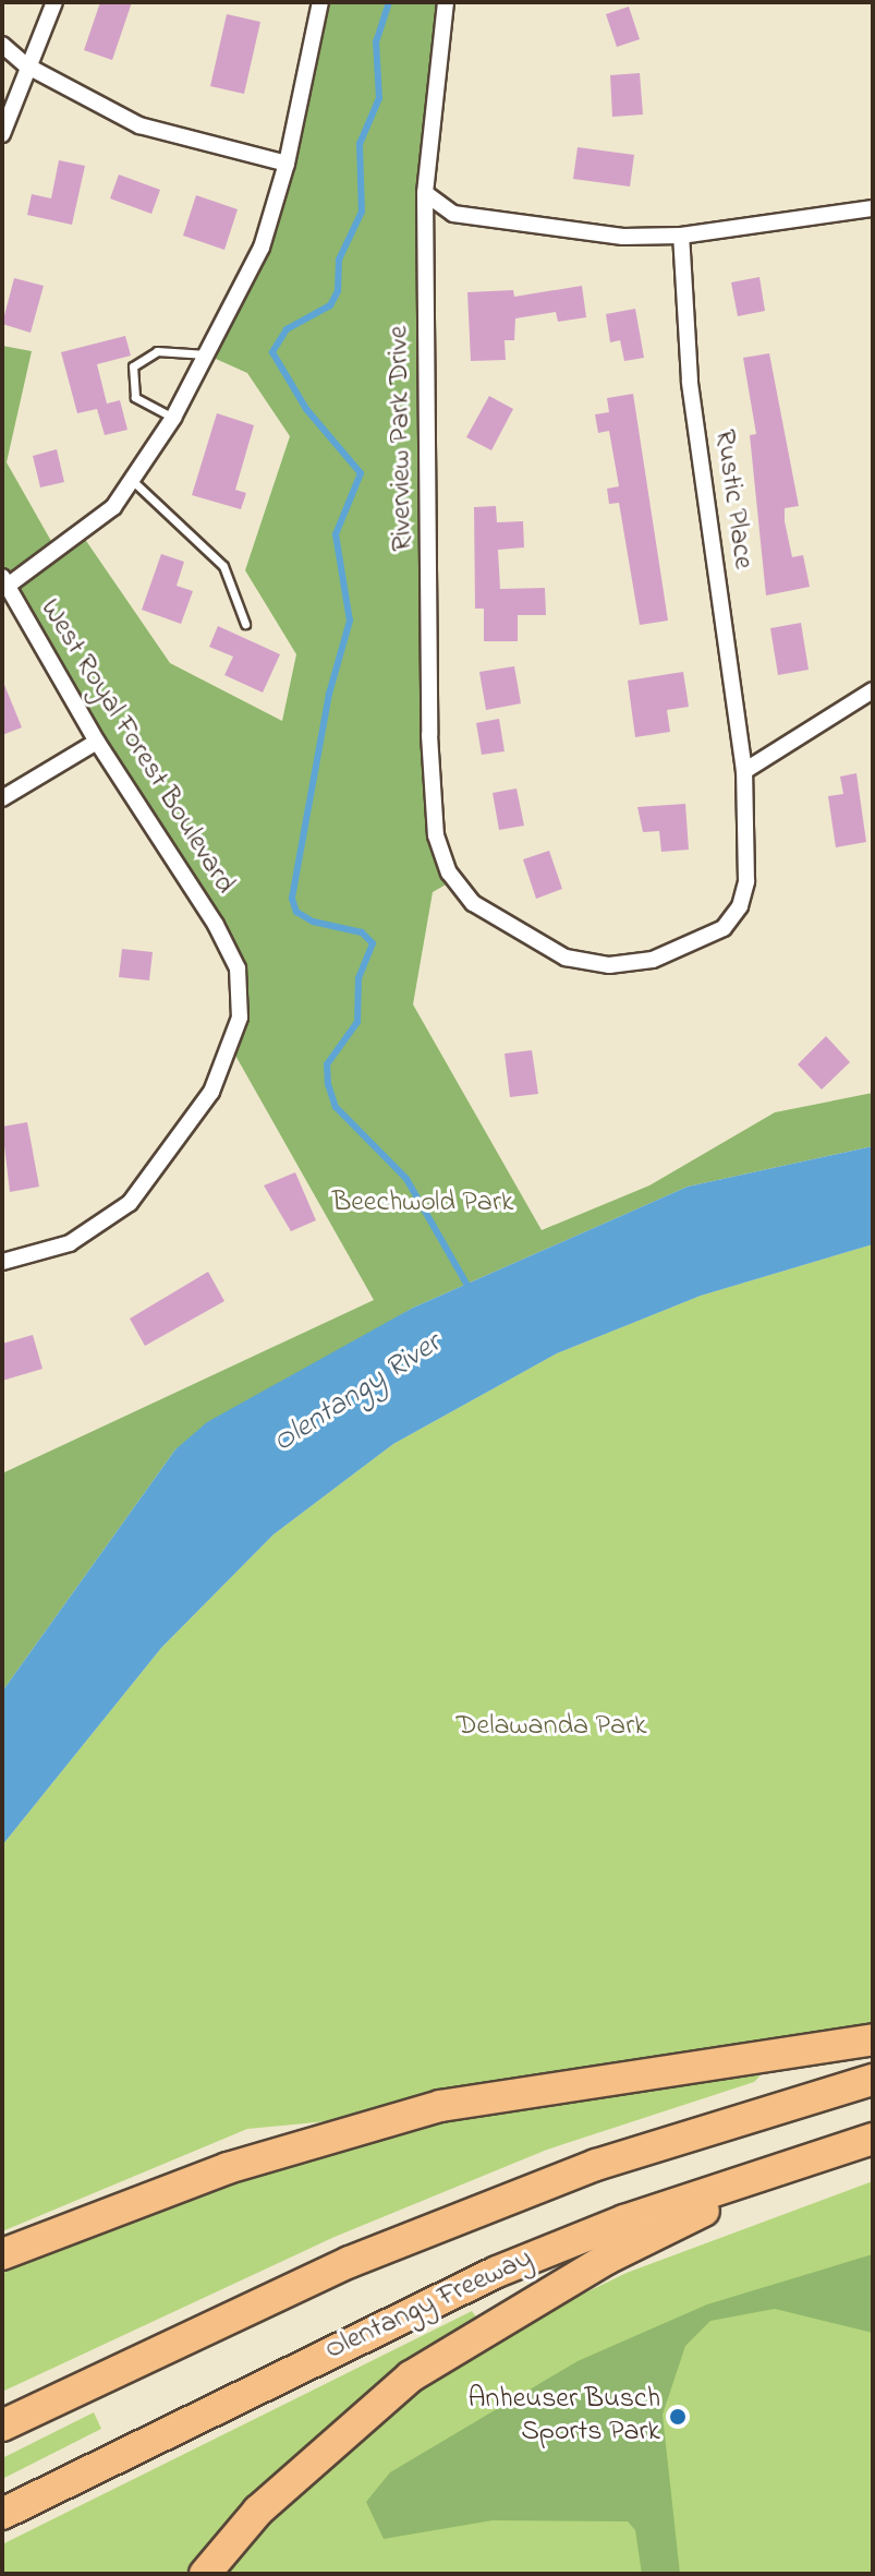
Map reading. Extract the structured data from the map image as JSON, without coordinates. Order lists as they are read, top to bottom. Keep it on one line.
{"streets":{"highway":["Olentangy Freeway"],"street":["Riverview Park Drive","Rustic Place","West Royal Forest Boulevard"]},"crossings":[["Riverview Park Drive","Rustic Place"]],"water":["Olentangy River"],"parks":["Beechwold Park","Delawanda Park"],"places":["Anheuser Busch Sports Park"]}
